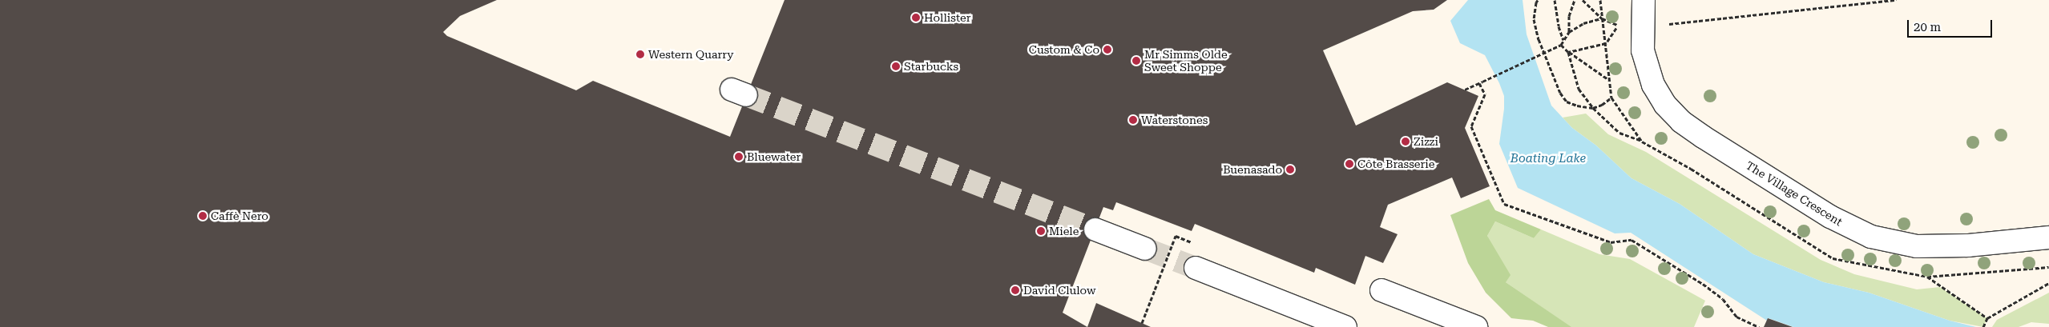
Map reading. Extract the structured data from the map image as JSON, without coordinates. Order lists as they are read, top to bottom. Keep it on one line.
{"streets":{"street":["The Village Crescent"]},"water":["Boating Lake"],"places":["Hollister","Custom & Co","Western Quarry","Mr Simms Olde Sweet Shoppe","Starbucks","Waterstones","Zizzi","Bluewater","Côte Brasserie","Buenasado","Caffè Nero","Miele","David Clulow"],"scale_bar":"20 m"}
